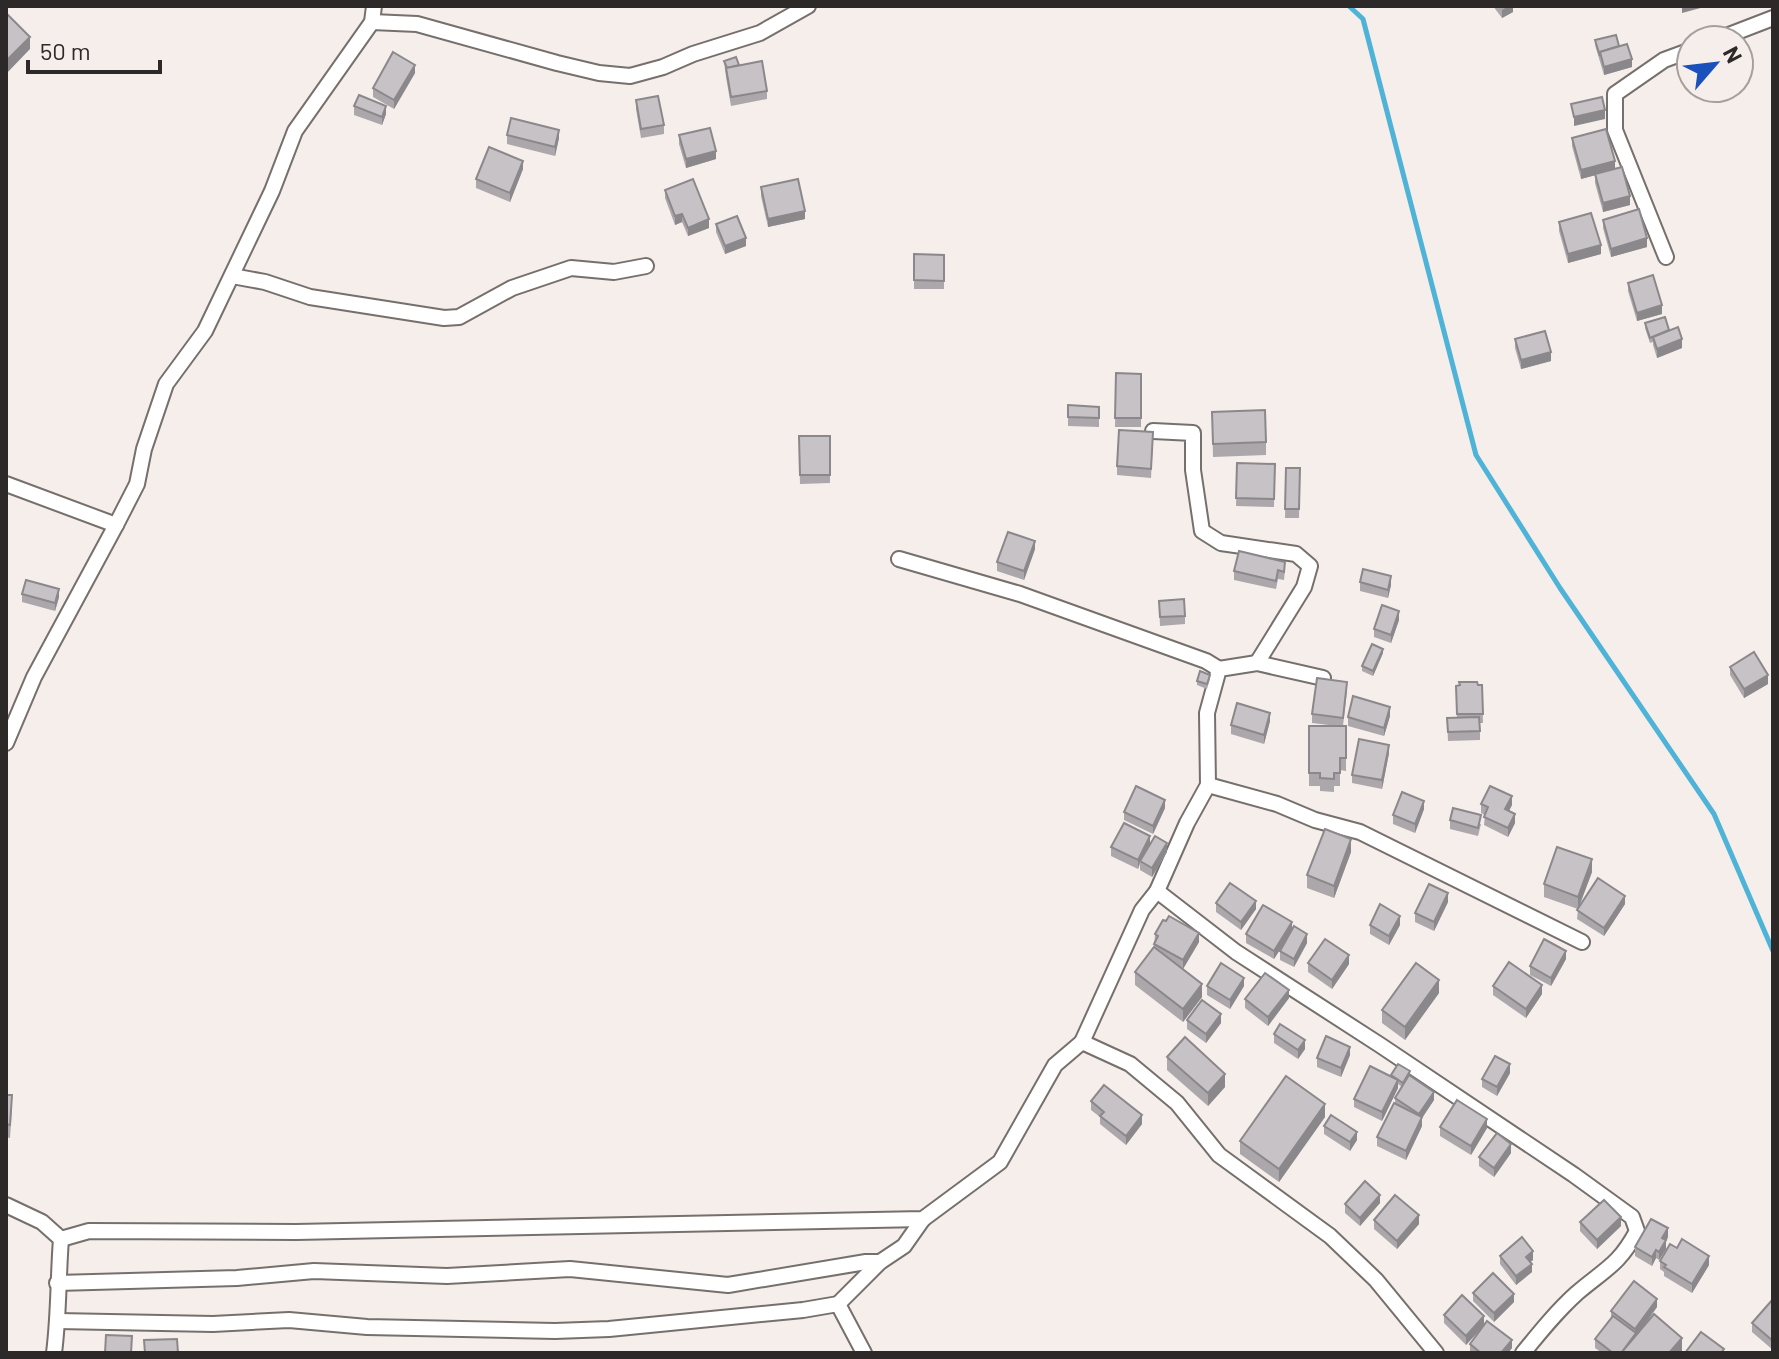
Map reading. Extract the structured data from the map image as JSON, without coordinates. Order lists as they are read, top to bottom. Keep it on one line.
{"scale_bar":"50 m","north":"top right"}
